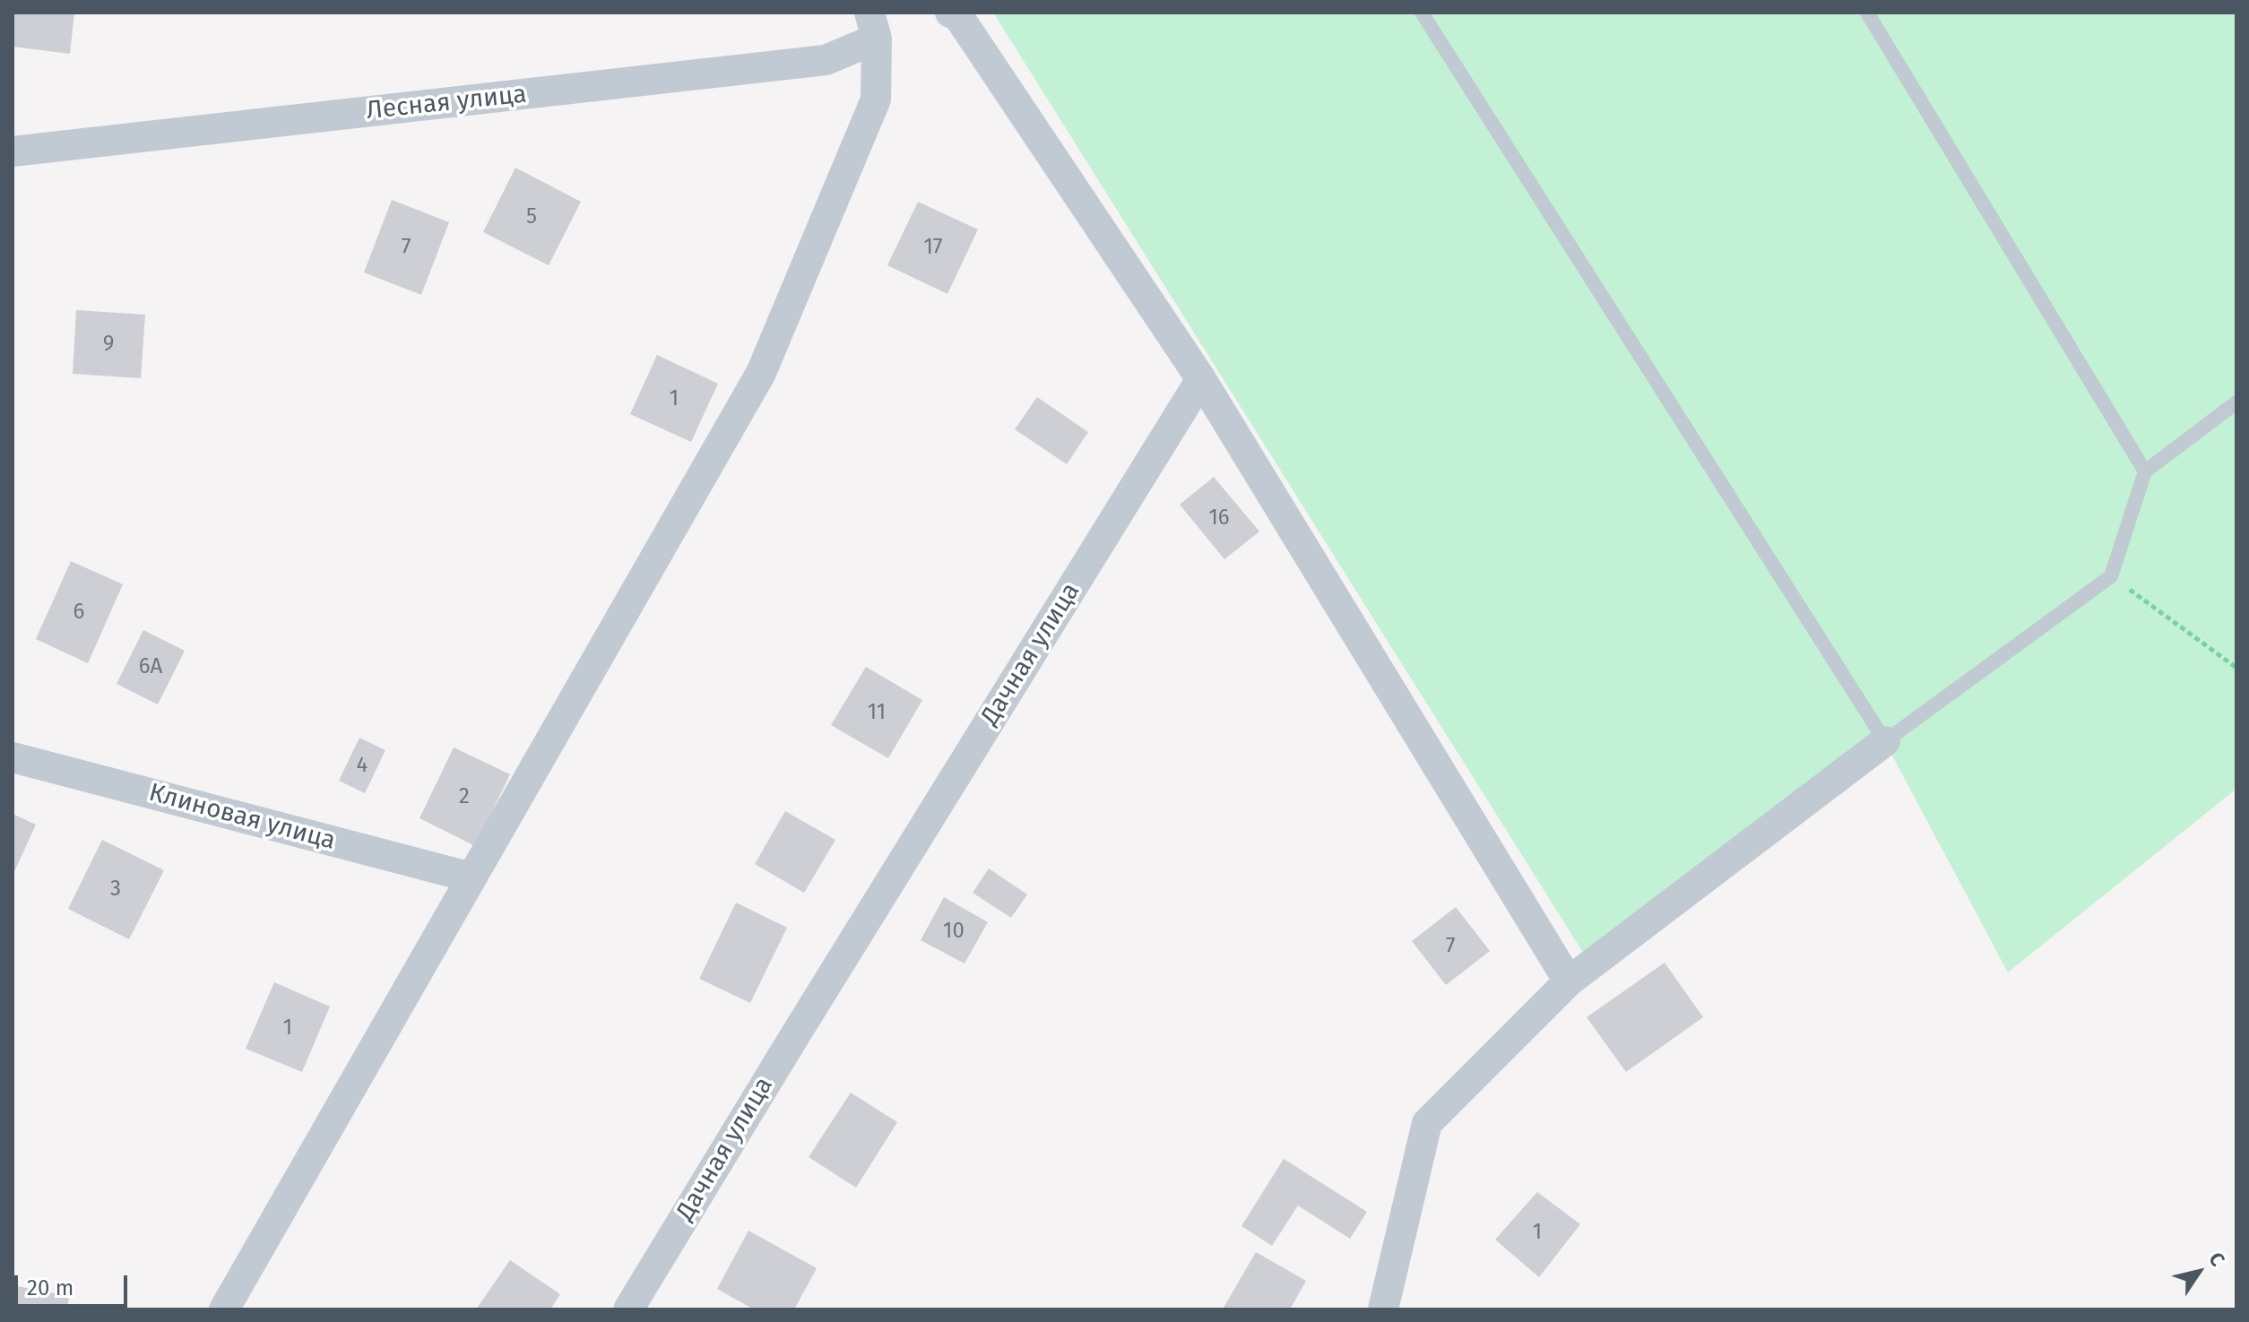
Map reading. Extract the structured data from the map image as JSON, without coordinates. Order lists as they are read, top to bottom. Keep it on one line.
{"streets":{"street":["Лесная улица","Дачная улица","Клиновая улица"]},"house_numbers":["5","7","17","9","1","16","6","6А","11","4","2","3","10","7","1","1"],"scale_bar":"20 m","north":"top right"}
